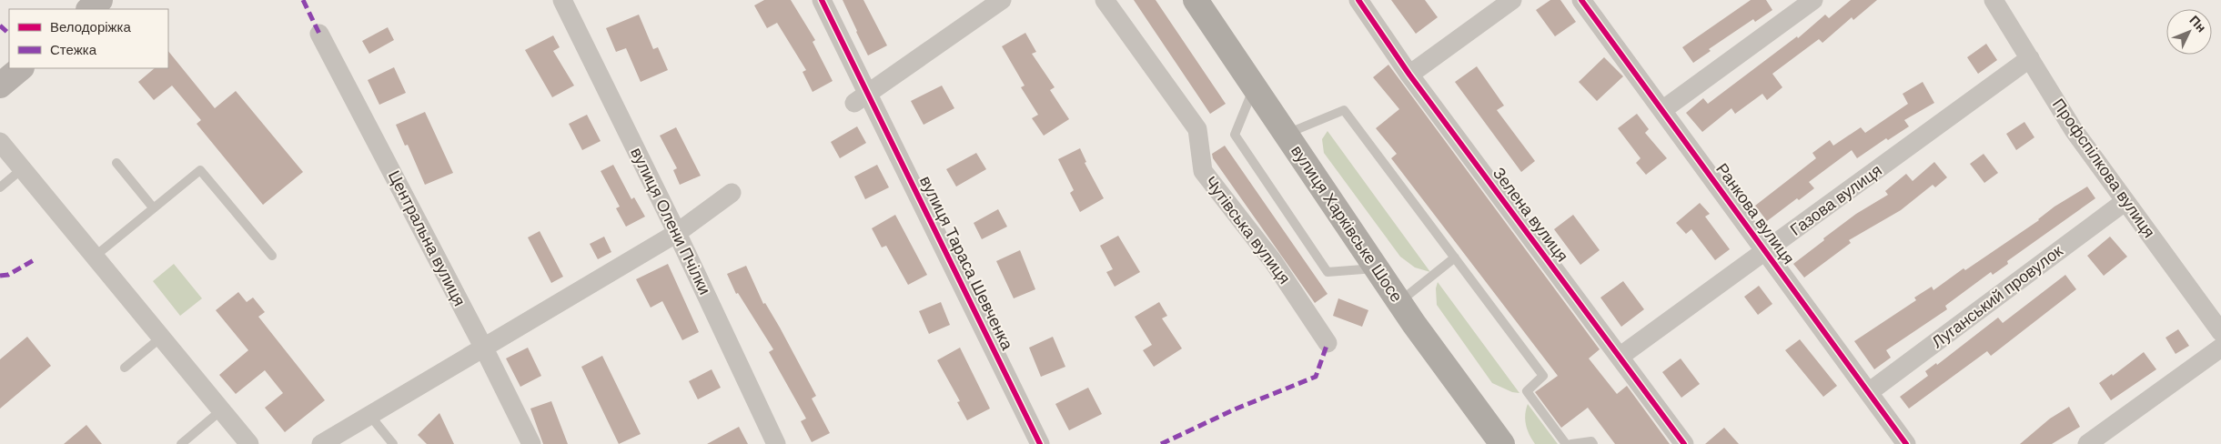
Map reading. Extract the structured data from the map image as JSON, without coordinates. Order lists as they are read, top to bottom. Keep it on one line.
{"streets":{"highway":["вулиця Харківське Шосе"],"street":["Профспілкова вулиця","Газова вулиця","Ранкова вулиця","Зелена вулиця","вулиця Олени Пчілки","Чутівська вулиця","Центральна вулиця","вулиця Тараса Шевченка","Луганський провулок"]},"crossings":[["Профспілкова вулиця","Газова вулиця"],["Профспілкова вулиця","Луганський провулок"],["Газова вулиця","Ранкова вулиця"],["Газова вулиця","Зелена вулиця"],["Ранкова вулиця","Луганський провулок"]],"legend":["Велодоріжка","Стежка"],"north":"top right"}
